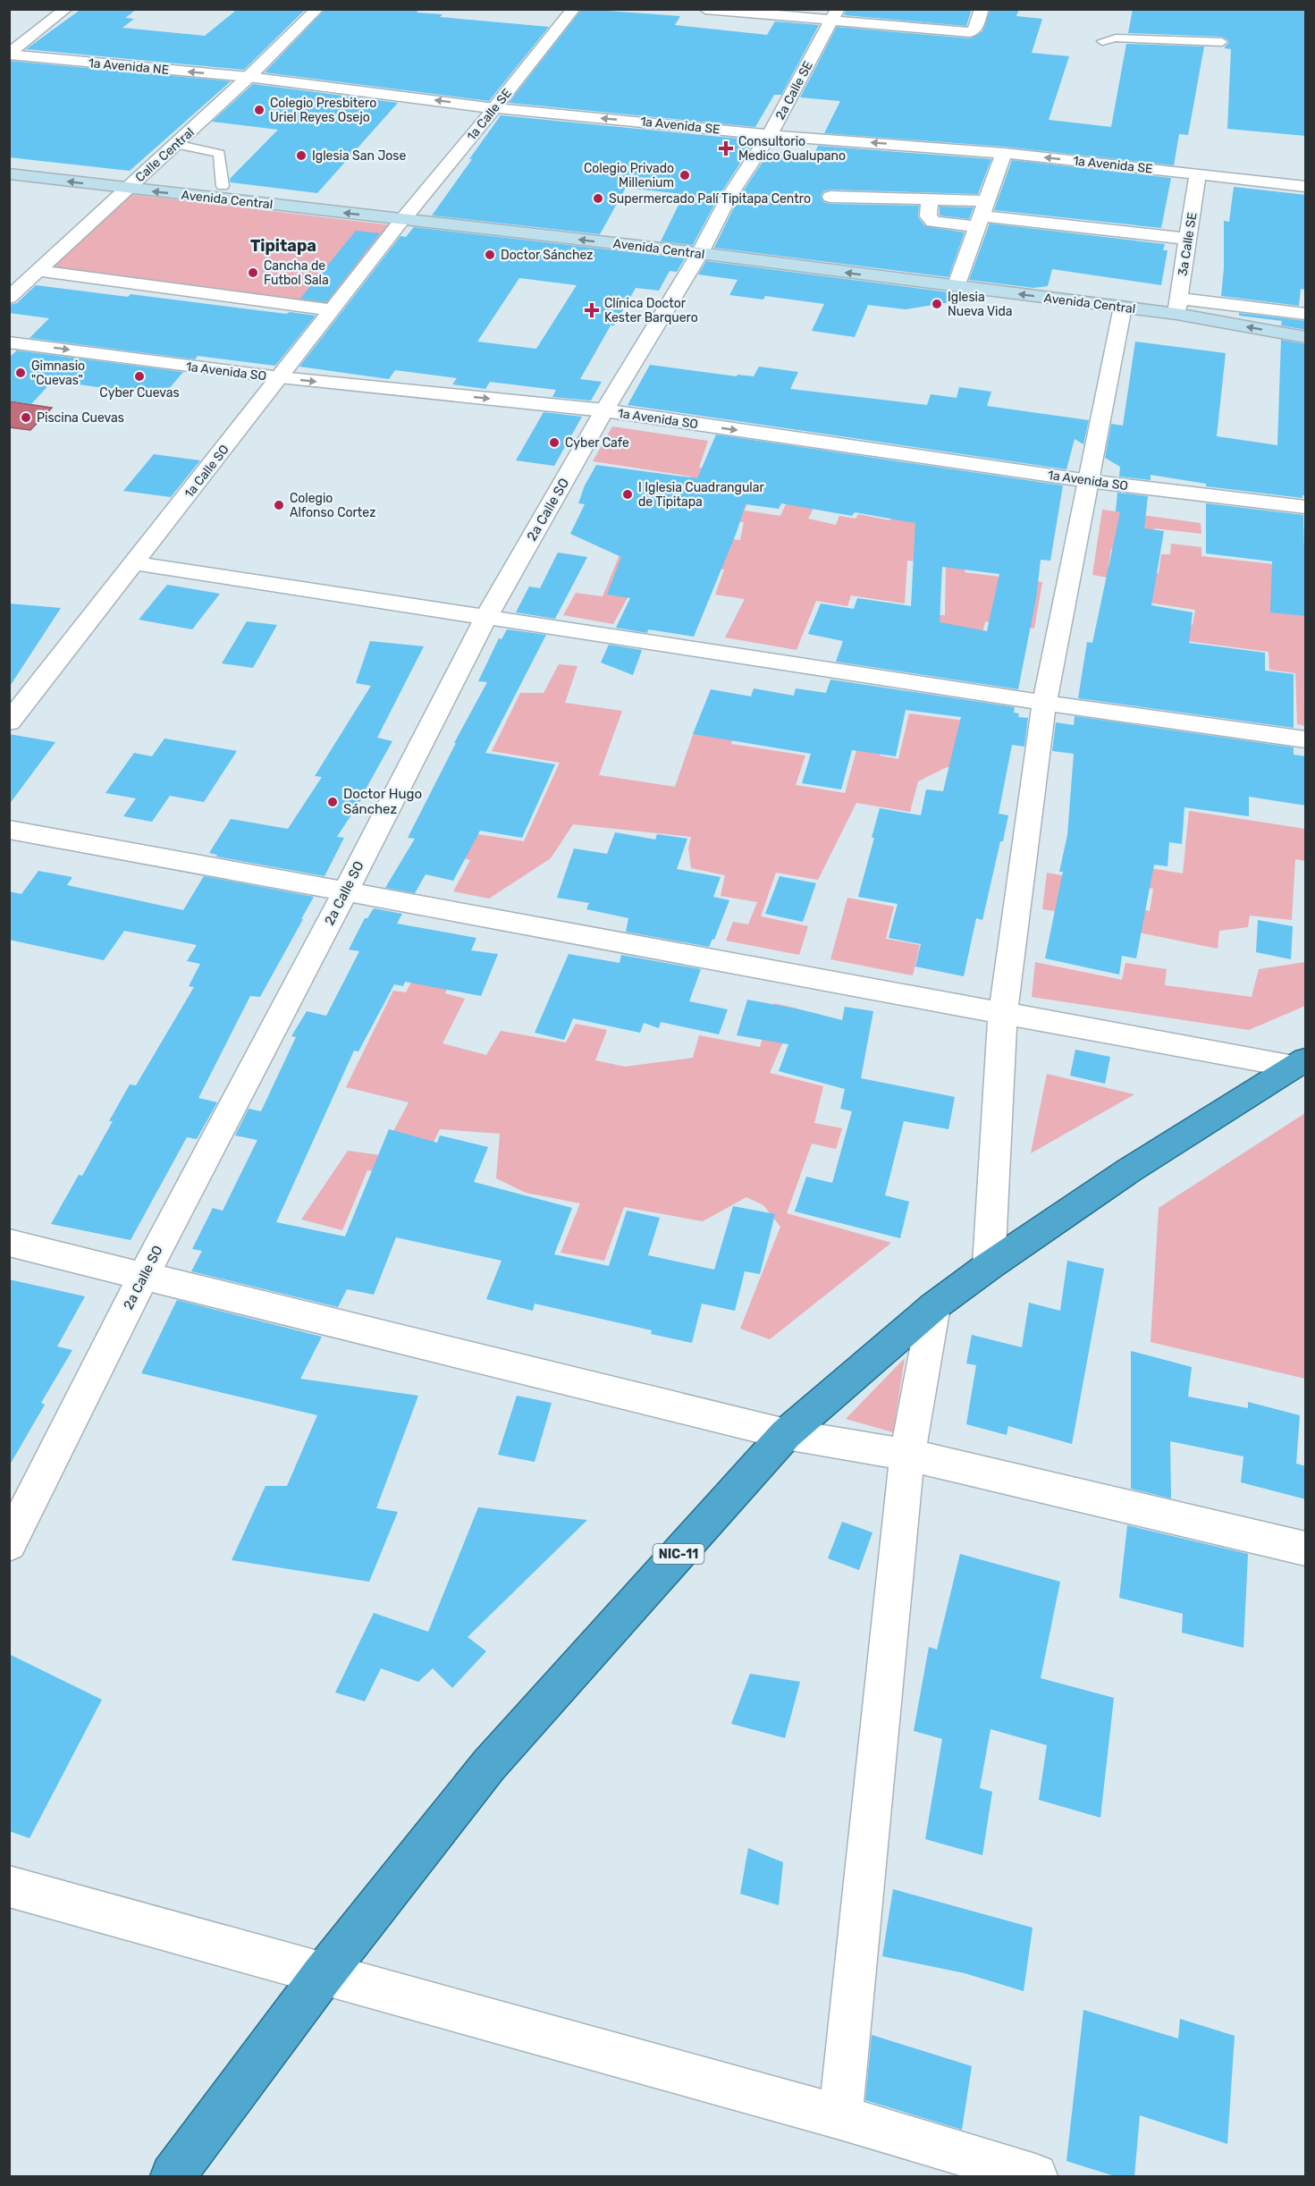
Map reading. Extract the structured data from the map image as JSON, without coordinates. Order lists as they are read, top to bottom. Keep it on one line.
{"streets":{"highway":["NIC-11"],"main road":["Avenida Central"],"street":["1a Avenida NE","2a Calle SE","1a Calle SE","1a Avenida SE","Calle Central","3a Calle SE","1a Avenida SO","1a Calle SO","2a Calle SO"]},"crossings":[["1a Avenida NE","1a Avenida SE"],["1a Avenida NE","Calle Central"],["2a Calle SE","1a Avenida SE"],["2a Calle SE","Avenida Central"],["2a Calle SE","2a Calle SO"],["1a Calle SE","1a Avenida SE"],["1a Calle SE","Avenida Central"],["1a Calle SE","1a Calle SO"],["1a Avenida SE","Calle Central"],["1a Avenida SE","3a Calle SE"],["Calle Central","Avenida Central"],["Avenida Central","3a Calle SE"],["Avenida Central","1a Calle SO"],["Avenida Central","2a Calle SO"],["1a Avenida SO","1a Calle SO"],["1a Avenida SO","2a Calle SO"]],"one_way":["Avenida Central"],"districts":["Tipitapa"],"places":{"other":["Colegio Presbitero Uriel Reyes Osejo","Iglesia San Jose","Colegio Privado Millenium","Supermercado Palí Tipitapa Centro","Doctor Sánchez","Cancha de Futbol Sala","Iglesia Nueva Vida","Gimnasio \"Cuevas\"","Cyber Cuevas","Piscina Cuevas","Cyber Cafe","I Iglesia Cuadrangular de Tipitapa","Colegio Alfonso Cortez","Doctor Hugo Sánchez"],"health":["Consultorio Medico Gualupano","Clínica Doctor Kester Barquero"]}}
